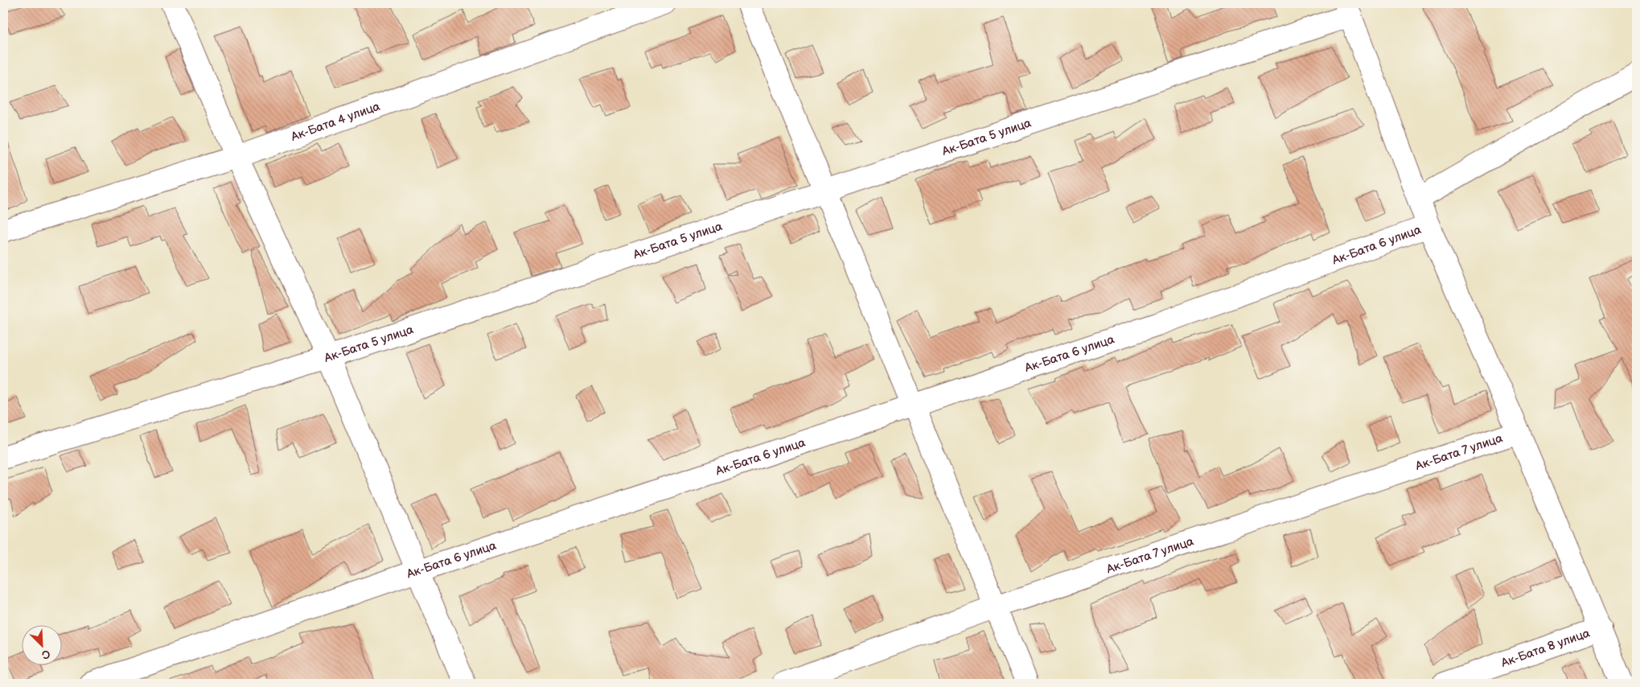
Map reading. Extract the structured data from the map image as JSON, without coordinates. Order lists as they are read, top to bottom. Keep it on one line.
{"streets":{"street":["Ак-Бата 4 улица","Ак-Бата 5 улица","Ак-Бата 6 улица","Ак-Бата 7 улица","Ак-Бата 8 улица"]},"north":"bottom right"}
